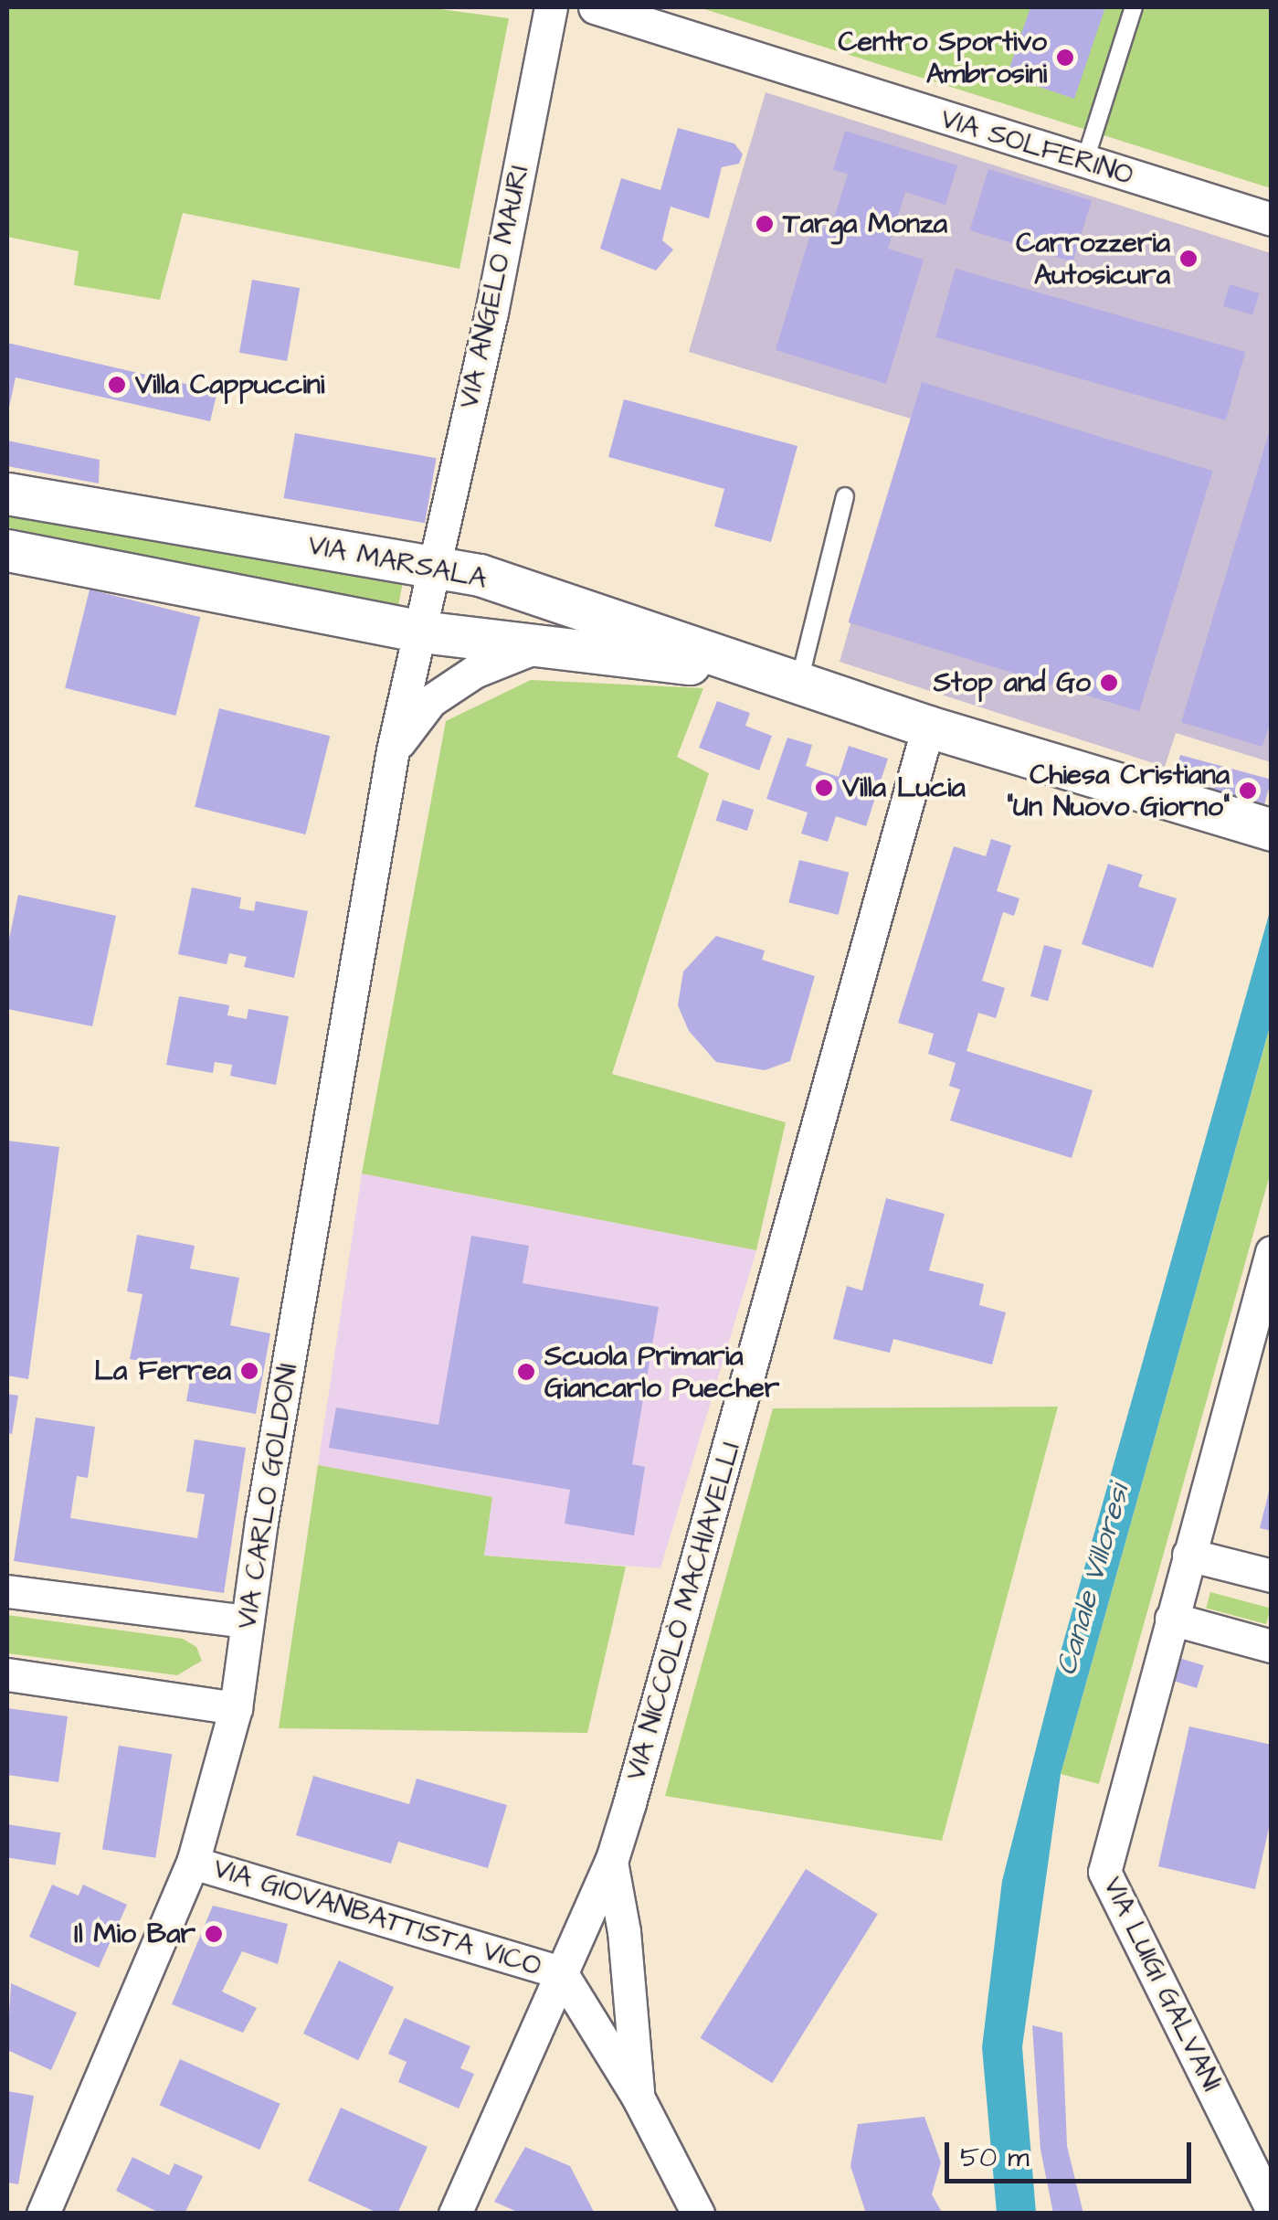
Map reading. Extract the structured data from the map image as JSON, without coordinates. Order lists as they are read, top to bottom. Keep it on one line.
{"streets":{"street":["VIA SOLFERINO","VIA ANGELO MAURI","VIA MARSALA","VIA CARLO GOLDONI","VIA NICCOLÒ MACHIAVELLI","VIA GIOVANBATTISTA VICO","VIA LUIGI GALVANI"]},"crossings":[["VIA ANGELO MAURI","VIA MARSALA"],["VIA ANGELO MAURI","VIA CARLO GOLDONI"],["VIA MARSALA","VIA CARLO GOLDONI"],["VIA MARSALA","VIA NICCOLÒ MACHIAVELLI"],["VIA CARLO GOLDONI","VIA GIOVANBATTISTA VICO"],["VIA NICCOLÒ MACHIAVELLI","VIA GIOVANBATTISTA VICO"]],"water":["Canale Villoresi"],"places":["Centro Sportivo Ambrosini","Targa Monza","Carrozzeria Autosicura","Villa Cappuccini","Stop and Go","Villa Lucia","Chiesa Cristiana \"Un Nuovo Giorno\"","La Ferrea","Scuola Primaria Giancarlo Puecher","Il Mio Bar"],"scale_bar":"50 m"}
